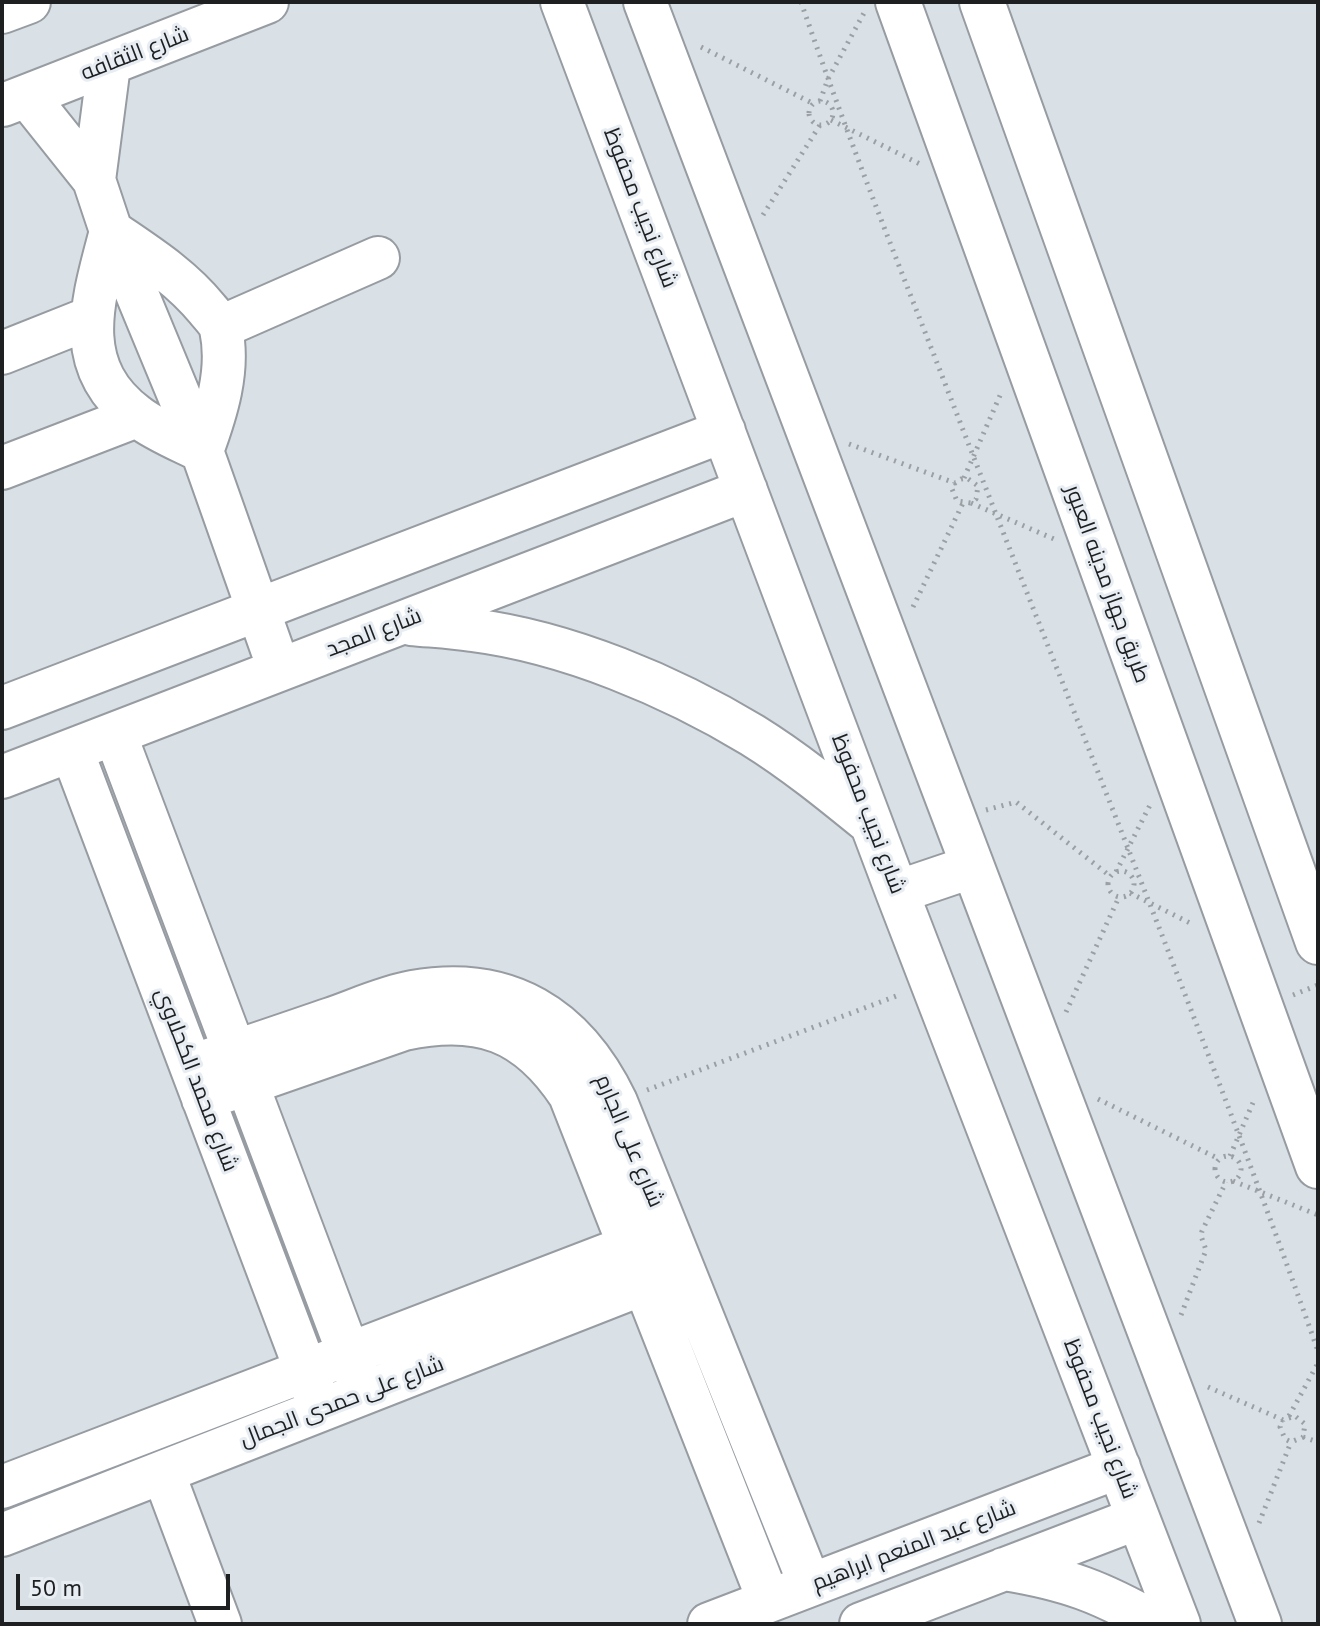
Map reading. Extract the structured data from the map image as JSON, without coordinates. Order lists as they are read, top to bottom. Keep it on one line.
{"streets":{"main road":["طريق جهاز مدينه العبور"],"street":["شارع الثقافه","شارع نجيب محفوظ","شارع المجد","شارع محمد الكحلاوي","شارع على الجارم","شارع على حمدى الجمال","شارع عبد المنعم ابراهيم"]},"crossings":[["شارع نجيب محفوظ","شارع المجد"],["شارع نجيب محفوظ","شارع عبد المنعم ابراهيم"],["شارع المجد","شارع محمد الكحلاوي"],["شارع محمد الكحلاوي","شارع على الجارم"],["شارع محمد الكحلاوي","شارع على حمدى الجمال"],["شارع على الجارم","شارع على حمدى الجمال"],["شارع على الجارم","شارع عبد المنعم ابراهيم"]],"scale_bar":"50 m"}
